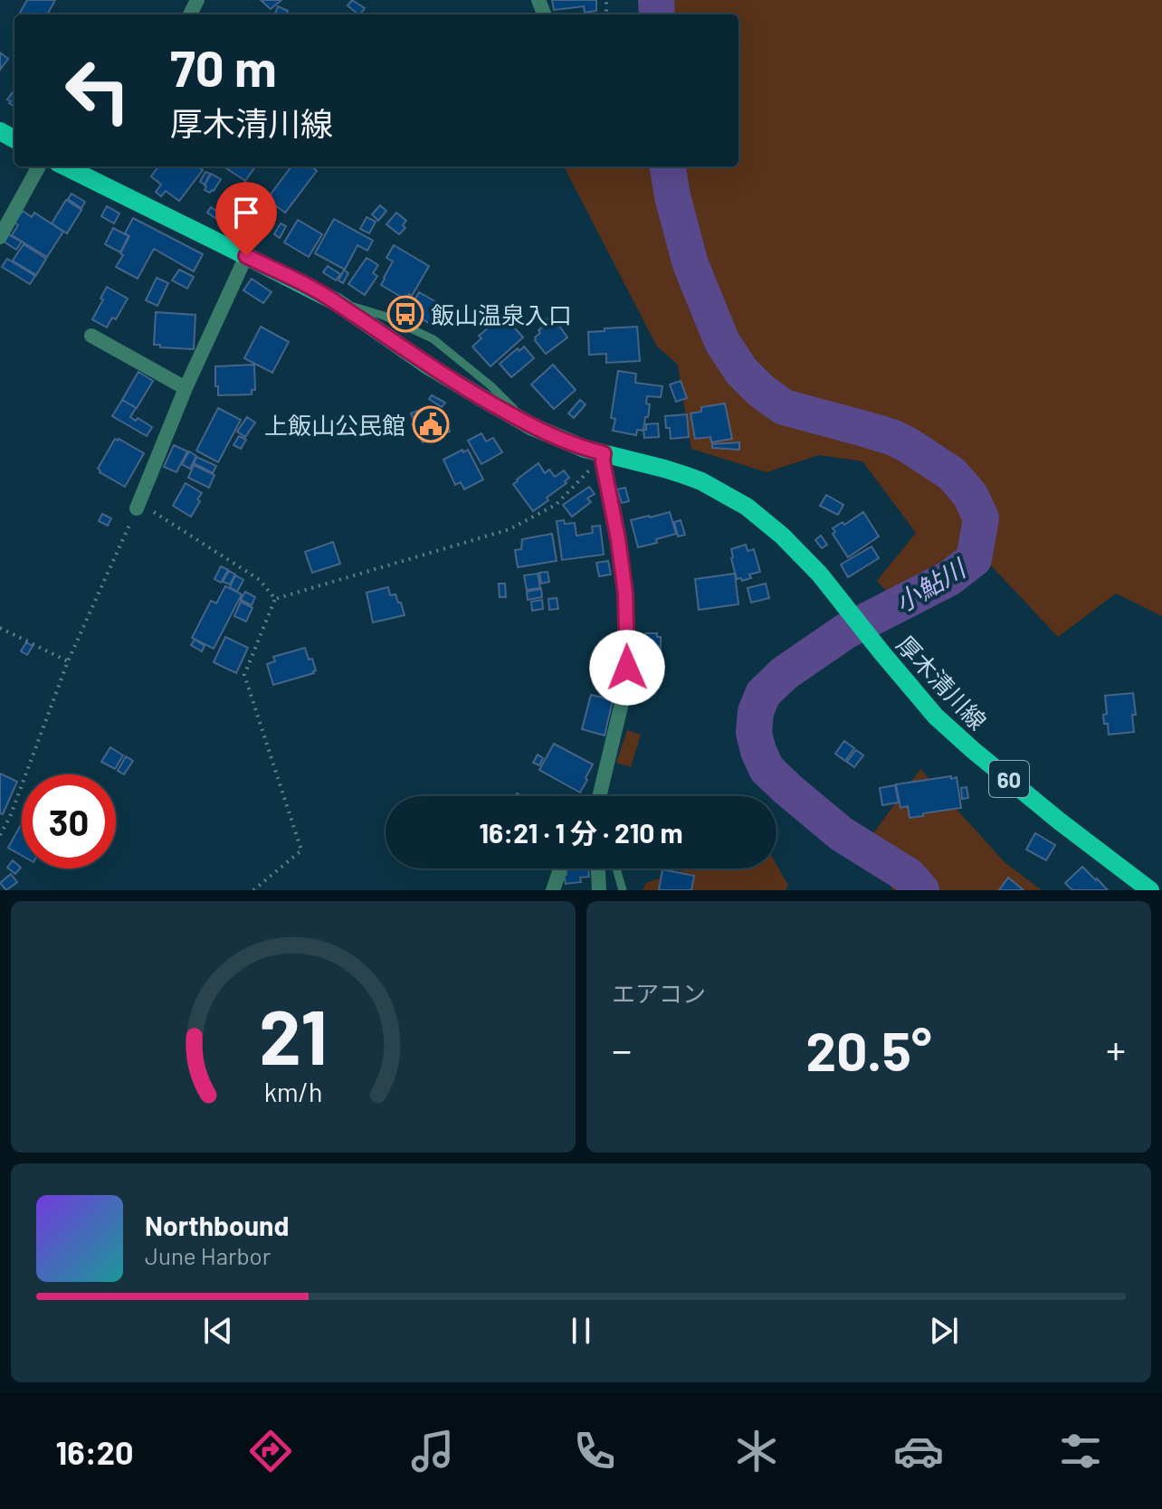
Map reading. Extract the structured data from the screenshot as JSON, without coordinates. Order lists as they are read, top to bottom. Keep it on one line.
{"streets":{"main road":["厚木清川線","60"]},"water":["小鮎川"],"places":{"bus stop":["飯山温泉入口"],"public building":["上飯山公民館"]},"page":{"turn":["70 m","厚木清川線"],"limit":"30","trip":"16:21 · 1 分 · 210 m","tile":"エアコン","heat":["−","20.5°","+"],"song":["Northbound","June Harbor"],"tabs":"16:20","gauge":["21","km/h"]}}
